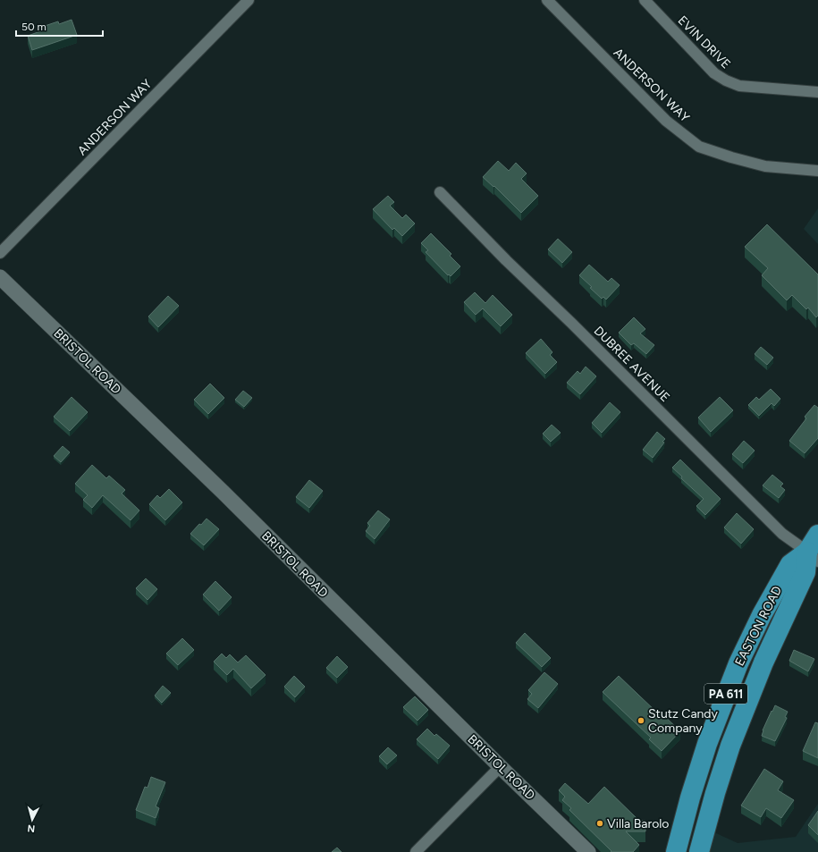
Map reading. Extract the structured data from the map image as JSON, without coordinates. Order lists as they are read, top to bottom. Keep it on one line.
{"streets":{"highway":["EASTON ROAD","PA 611"],"main road":["BRISTOL ROAD"],"street":["EVIN DRIVE","ANDERSON WAY","DUBREE AVENUE"]},"crossings":[["DUBREE AVENUE","EASTON ROAD"]],"places":["Stutz Candy Company","Villa Barolo"],"scale_bar":"50 m","north":"bottom"}
